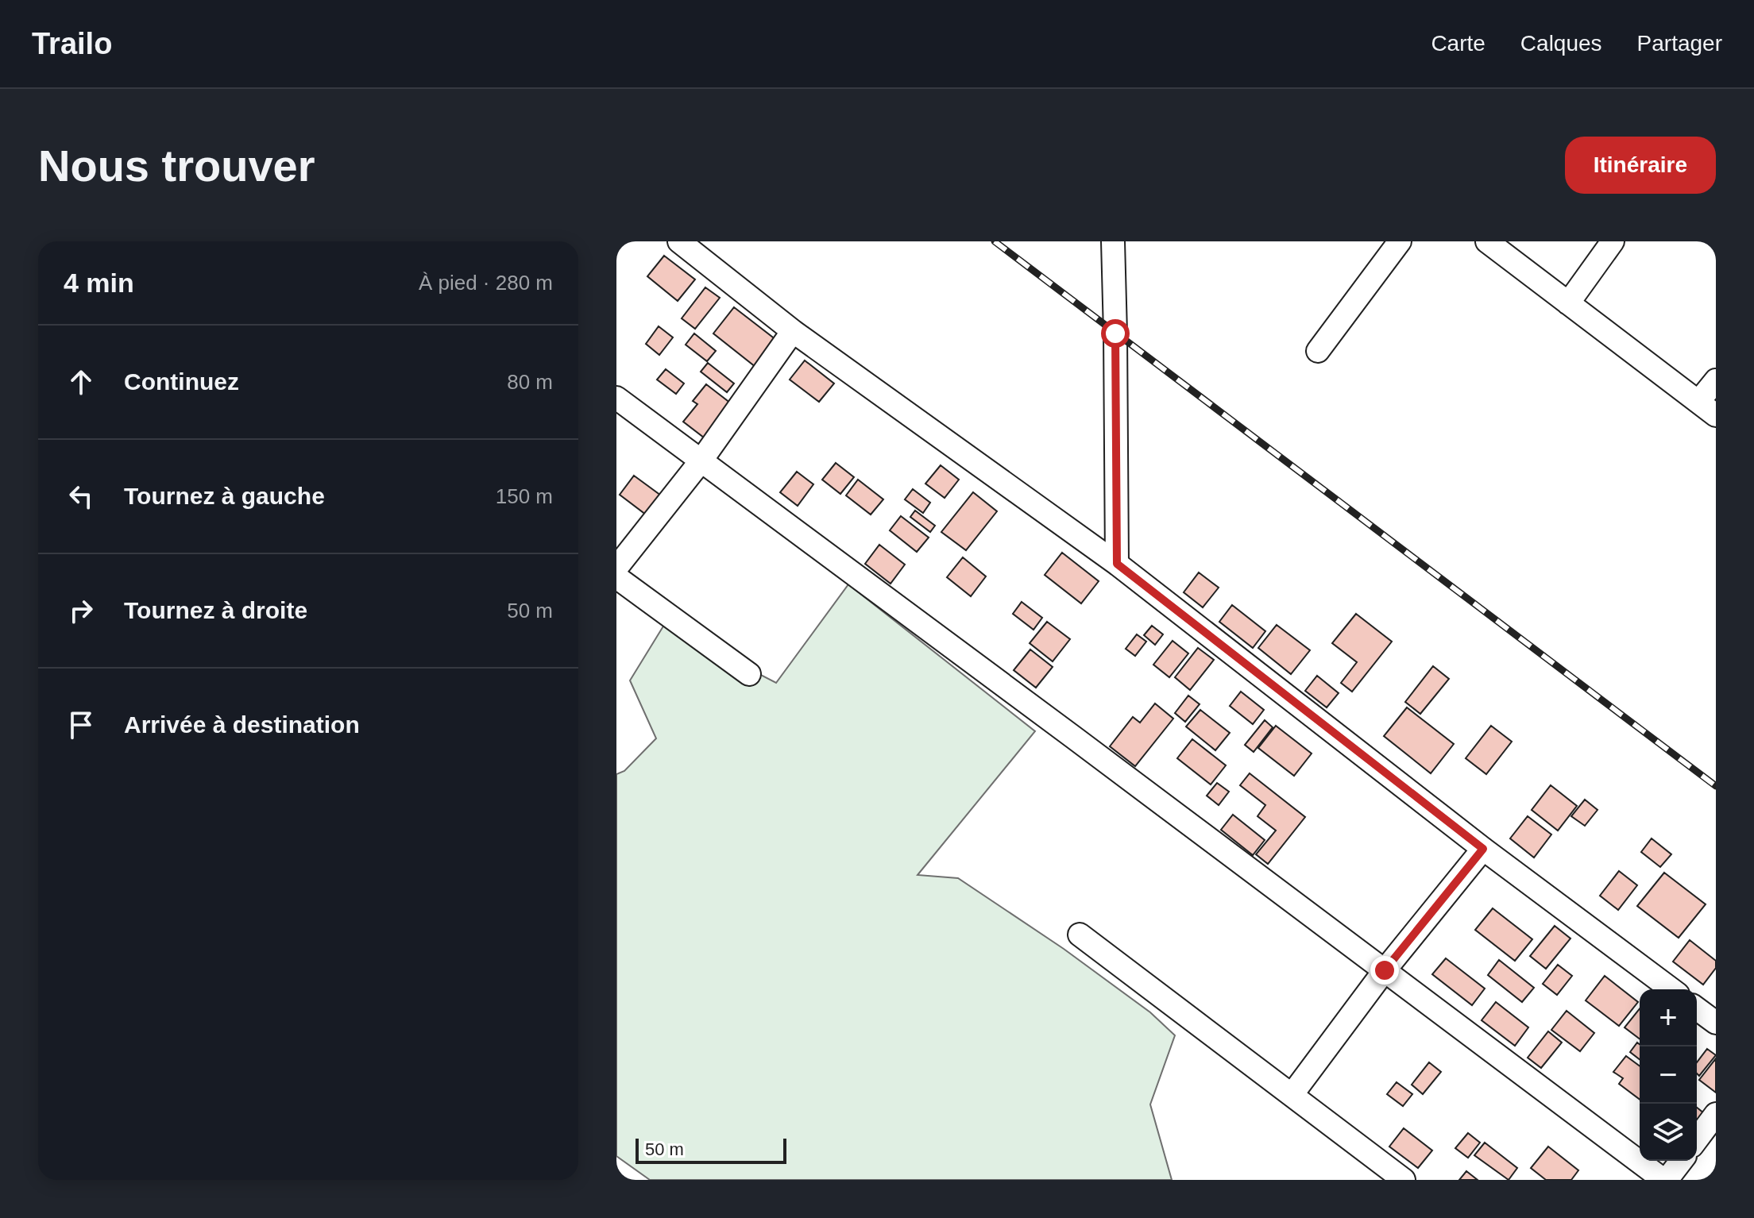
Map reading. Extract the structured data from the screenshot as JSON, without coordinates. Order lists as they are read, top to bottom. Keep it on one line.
{"scale_bar":"50 m","page":{"header":"Trailo","nav":["Carte","Calques","Partager"],"buttons":"Itinéraire","title":"Nous trouver","heading":["4 min","À pied · 280 m"],"list":[["Continuez","80 m"],["Tournez à gauche","150 m"],["Tournez à droite","50 m"],"Arrivée à destination"],"map_buttons":["+","−"],"scale":"50 m"}}
